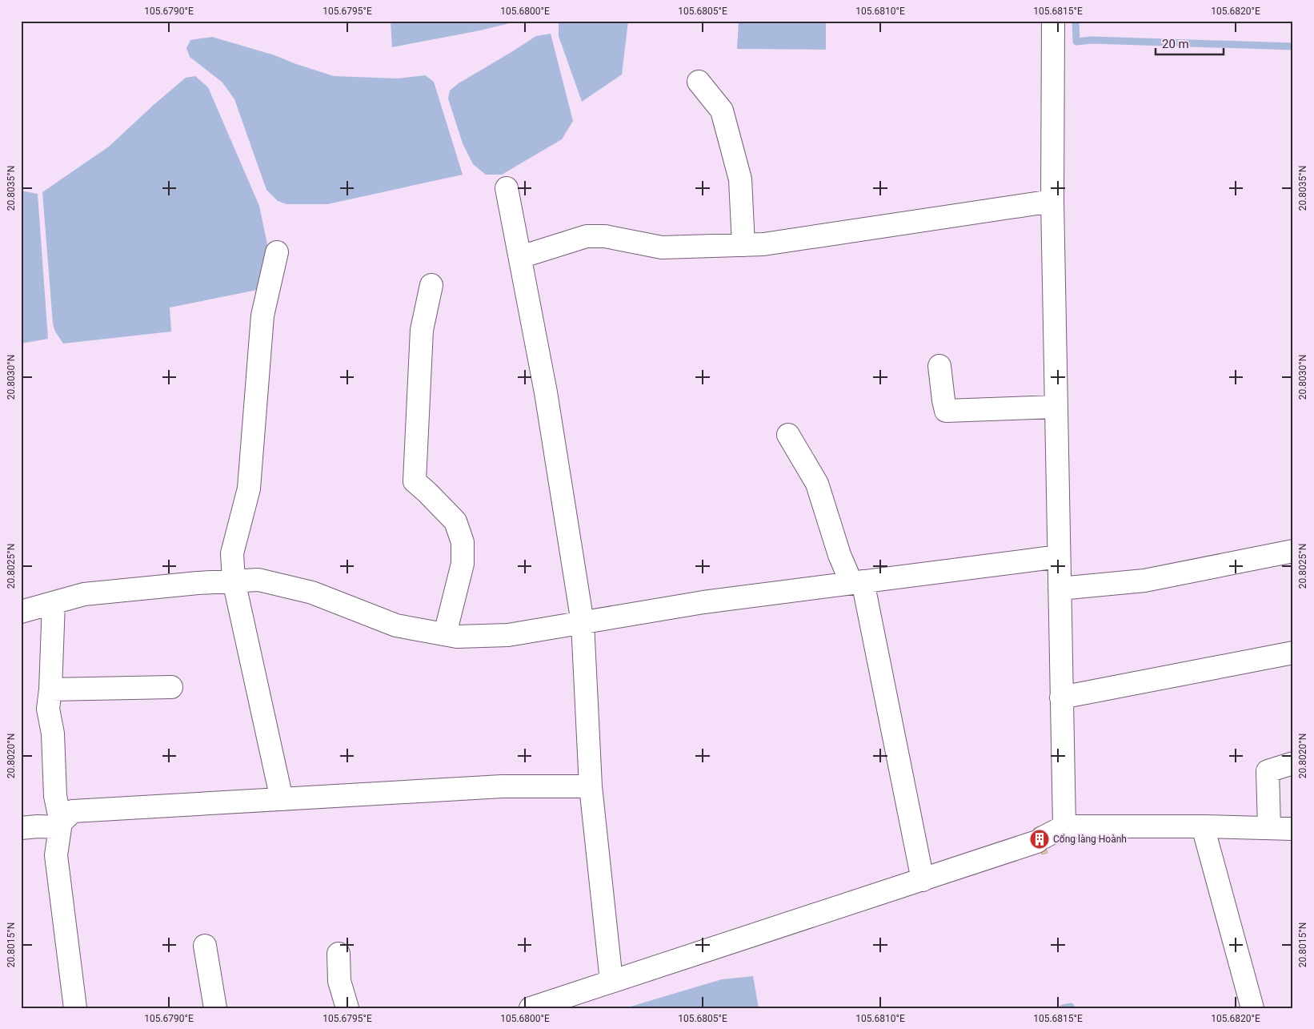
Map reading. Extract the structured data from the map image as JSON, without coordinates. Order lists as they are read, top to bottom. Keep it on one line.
{"places":{"building":["Cổng làng Hoành"]},"scale_bar":"20 m","coordinates":["105.6790°E","105.6795°E","105.6800°E","105.6805°E","105.6810°E","105.6815°E","105.6820°E","20.8035°N","20.8030°N","20.8025°N","20.8020°N","20.8015°N"]}
